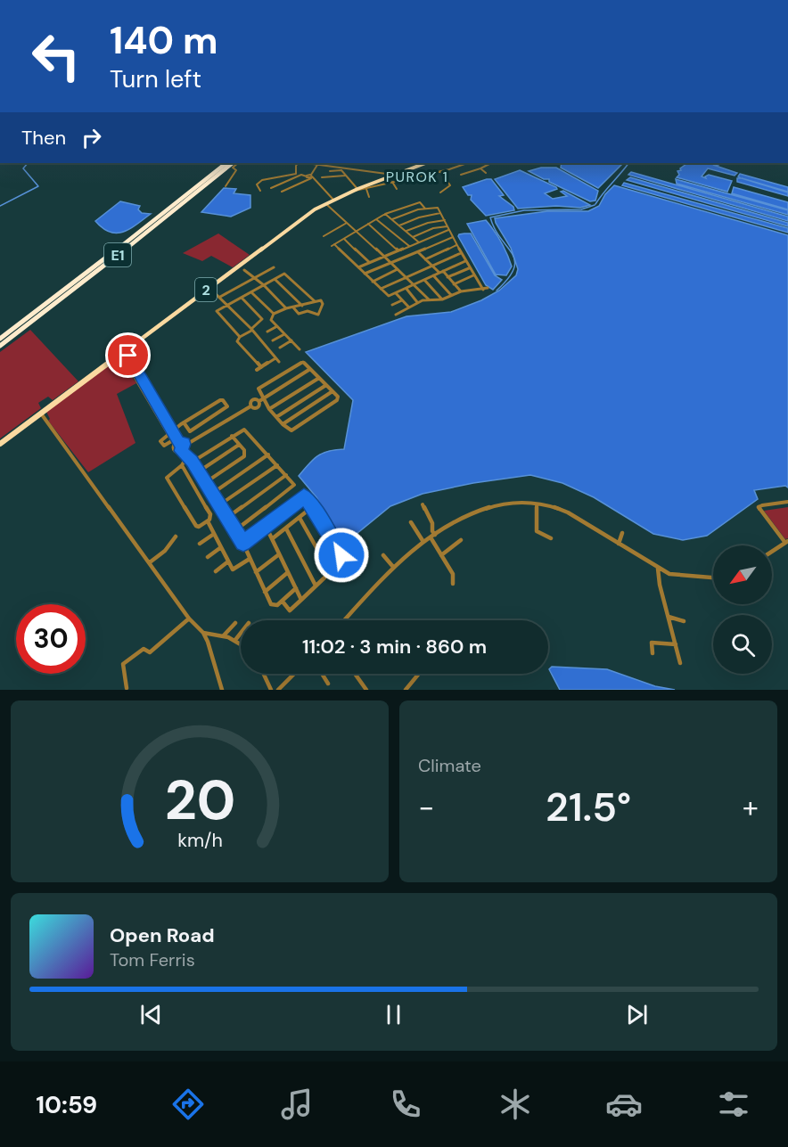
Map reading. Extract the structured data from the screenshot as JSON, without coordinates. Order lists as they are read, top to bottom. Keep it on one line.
{"streets":{"highway":["E1","2"]},"districts":["PUROK 1"],"north":"bottom left","page":{"turn":["140 m","Turn left"],"then":"Then","limit":"30","trip":"11:02 · 3 min · 860 m","tile":"Climate","heat":["−","21.5°","+"],"song":["Open Road","Tom Ferris"],"tabs":"10:59","gauge":["20","km/h"]}}
